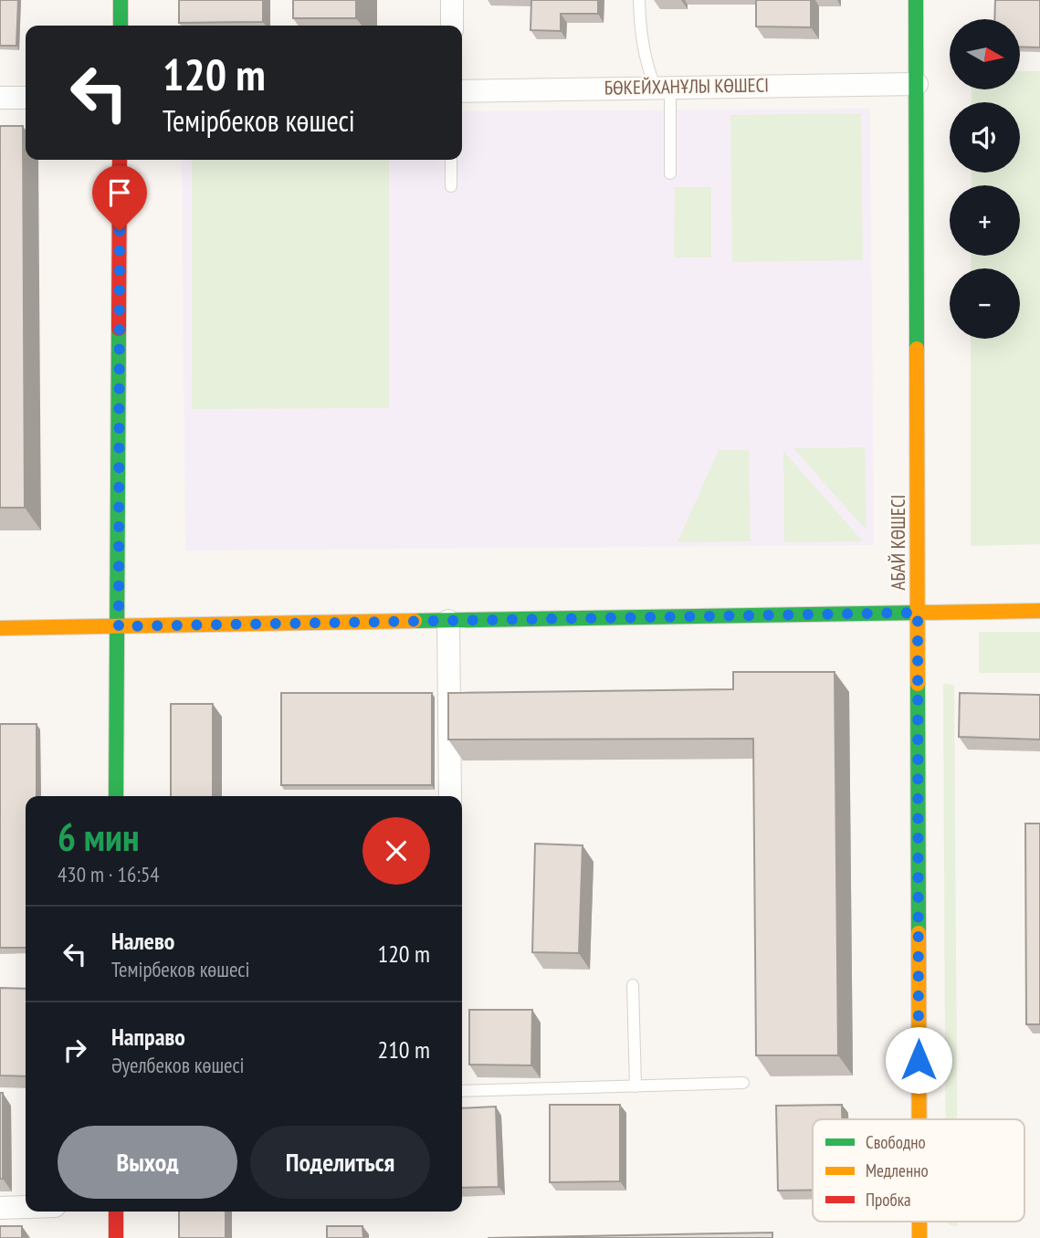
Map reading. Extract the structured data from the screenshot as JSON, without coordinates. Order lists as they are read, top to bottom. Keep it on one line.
{"streets":{"street":["БӨКЕЙХАНҰЛЫ КӨШЕСІ","АБАЙ КӨШЕСІ"]},"crossings":[["БӨКЕЙХАНҰЛЫ КӨШЕСІ","АБАЙ КӨШЕСІ"]],"legend":["Свободно","Медленно","Пробка"],"north":"right","page":{"map_buttons":["+","−"],"turn":["120 m","Темірбеков көшесі"],"heading":["6 мин","430 m · 16:54"],"list":[{"name":"Налево","note":"Темірбеков көшесі","value":"120 m"},{"name":"Направо","note":"Әуелбеков көшесі","value":"210 m"}],"buttons":["Выход","Поделиться"]}}
